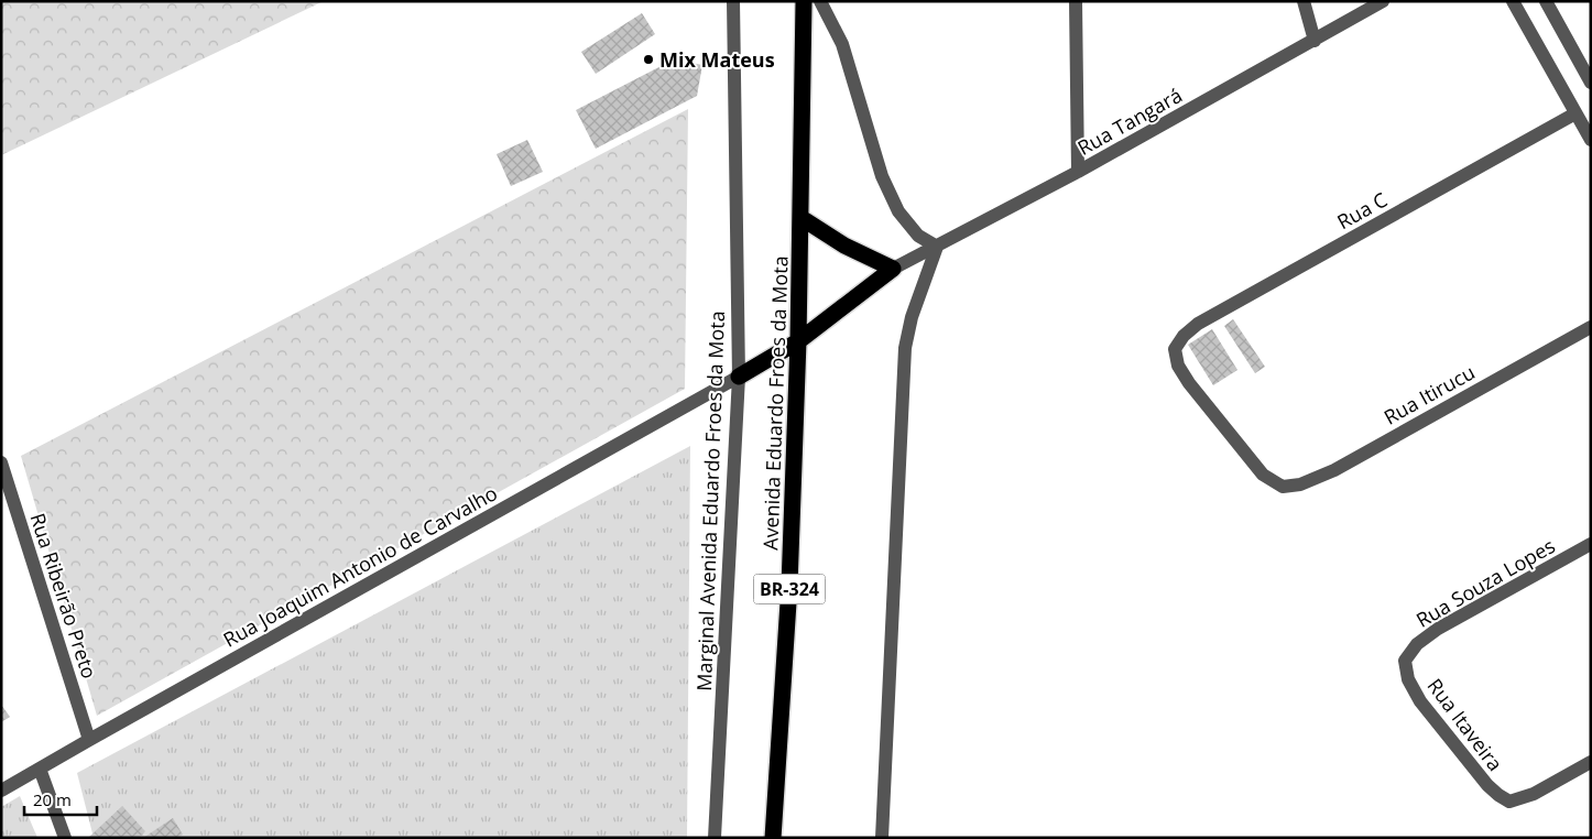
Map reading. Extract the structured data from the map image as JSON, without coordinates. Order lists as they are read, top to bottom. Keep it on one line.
{"streets":{"highway":["Avenida Eduardo Froes da Mota","BR-324"],"street":["Rua Tangará","Rua C","Rua Itirucu","Marginal Avenida Eduardo Froes da Mota","Rua Joaquim Antonio de Carvalho","Rua Souza Lopes","Rua Ribeirão Preto","Rua Itaveira"]},"crossings":[["Rua C","Rua Itirucu"],["Marginal Avenida Eduardo Froes da Mota","Rua Joaquim Antonio de Carvalho"],["Rua Joaquim Antonio de Carvalho","Rua Ribeirão Preto"],["Rua Souza Lopes","Rua Itaveira"]],"places":["Mix Mateus"],"scale_bar":"20 m"}
